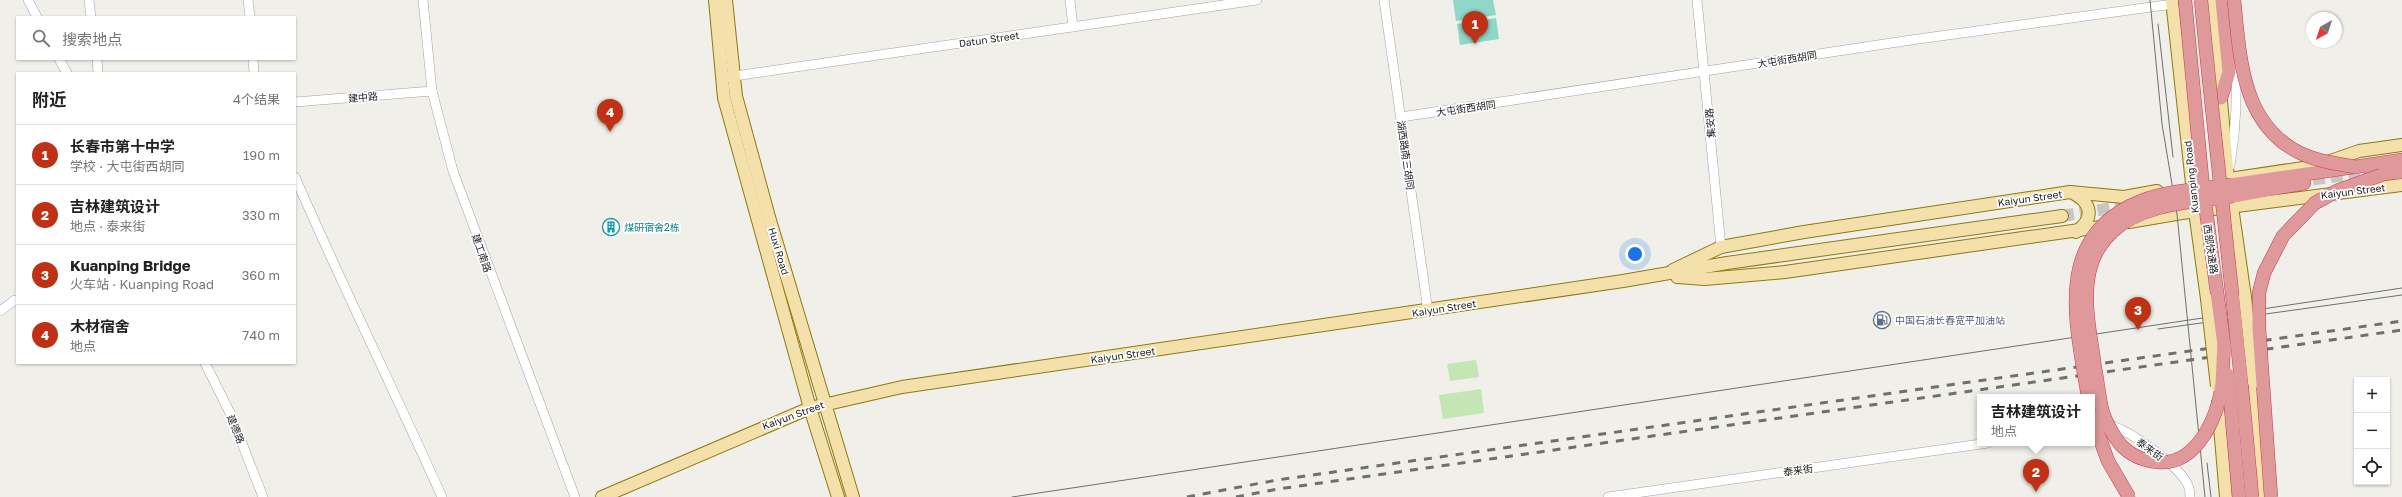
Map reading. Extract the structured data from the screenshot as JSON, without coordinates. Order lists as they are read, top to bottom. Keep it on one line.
{"streets":{"highway":["西部快速路"],"main road":["Kuanping Road","Kaiyun Street","Huxi Road"],"street":["Datun Street","大屯街西胡同","建中路","集安路","湖西路南三胡同","建工南路","建德路","泰来街"]},"crossings":[["Datun Street","Huxi Road"],["大屯街西胡同","集安路"],["大屯街西胡同","湖西路南三胡同"],["大屯街西胡同","Kuanping Road"],["大屯街西胡同","西部快速路"],["建中路","建工南路"],["集安路","Kaiyun Street"],["湖西路南三胡同","Kaiyun Street"],["Kuanping Road","Kaiyun Street"],["Kuanping Road","西部快速路"],["Kaiyun Street","Huxi Road"]],"places":{"building":["煤研宿舍2栋"],"fuel station":["中国石油长春宽平加油站"]},"north":"bottom left","page":{"pins":["1","4","3","2"],"search":"搜索地点","heading":["附近","4个结果"],"list":[{"mark":"1","name":"长春市第十中学","note":"学校 · 大屯街西胡同","value":"190 m"},{"mark":"2","name":"吉林建筑设计","note":"地点 · 泰来街","value":"330 m"},{"mark":"3","name":"Kuanping Bridge","note":"火车站 · Kuanping Road","value":"360 m"},{"mark":"4","name":"木材宿舍","note":"地点","value":"740 m"}],"map_buttons":["+","−"],"popup":["吉林建筑设计","地点"]}}
